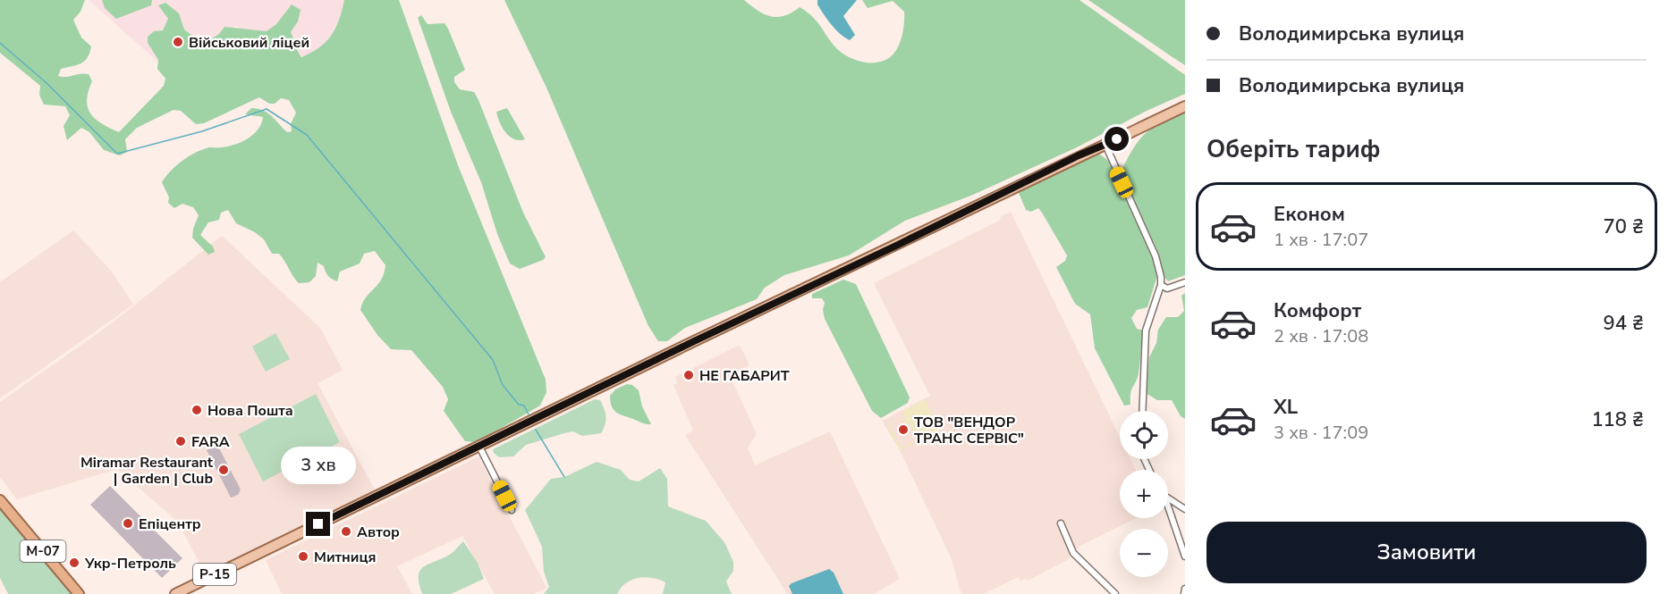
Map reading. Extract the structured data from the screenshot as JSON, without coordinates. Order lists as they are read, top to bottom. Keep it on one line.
{"streets":{"highway":["М-07"],"main road":["Р-15"]},"places":["Військовий ліцей","НЕ ГАБАРИТ","Нова Пошта","ТОВ \"ВЕНДОР ТРАНС СЕРВІС\"","FARA","Miramar Restaurant | Garden | Club","Епіцентр","Автор","Митниця","Укр-Петроль"],"page":{"banner":["Володимирська вулиця","Володимирська вулиця"],"heading":"Оберіть тариф","list":[{"name":"Економ","note":"1 хв · 17:07","value":"70 ₴"},{"name":"Комфорт","note":"2 хв · 17:08","value":"94 ₴"},{"name":"XL","note":"3 хв · 17:09","value":"118 ₴"}],"map_buttons":["+","−"],"bubble":"3 хв","buttons":"Замовити"}}
